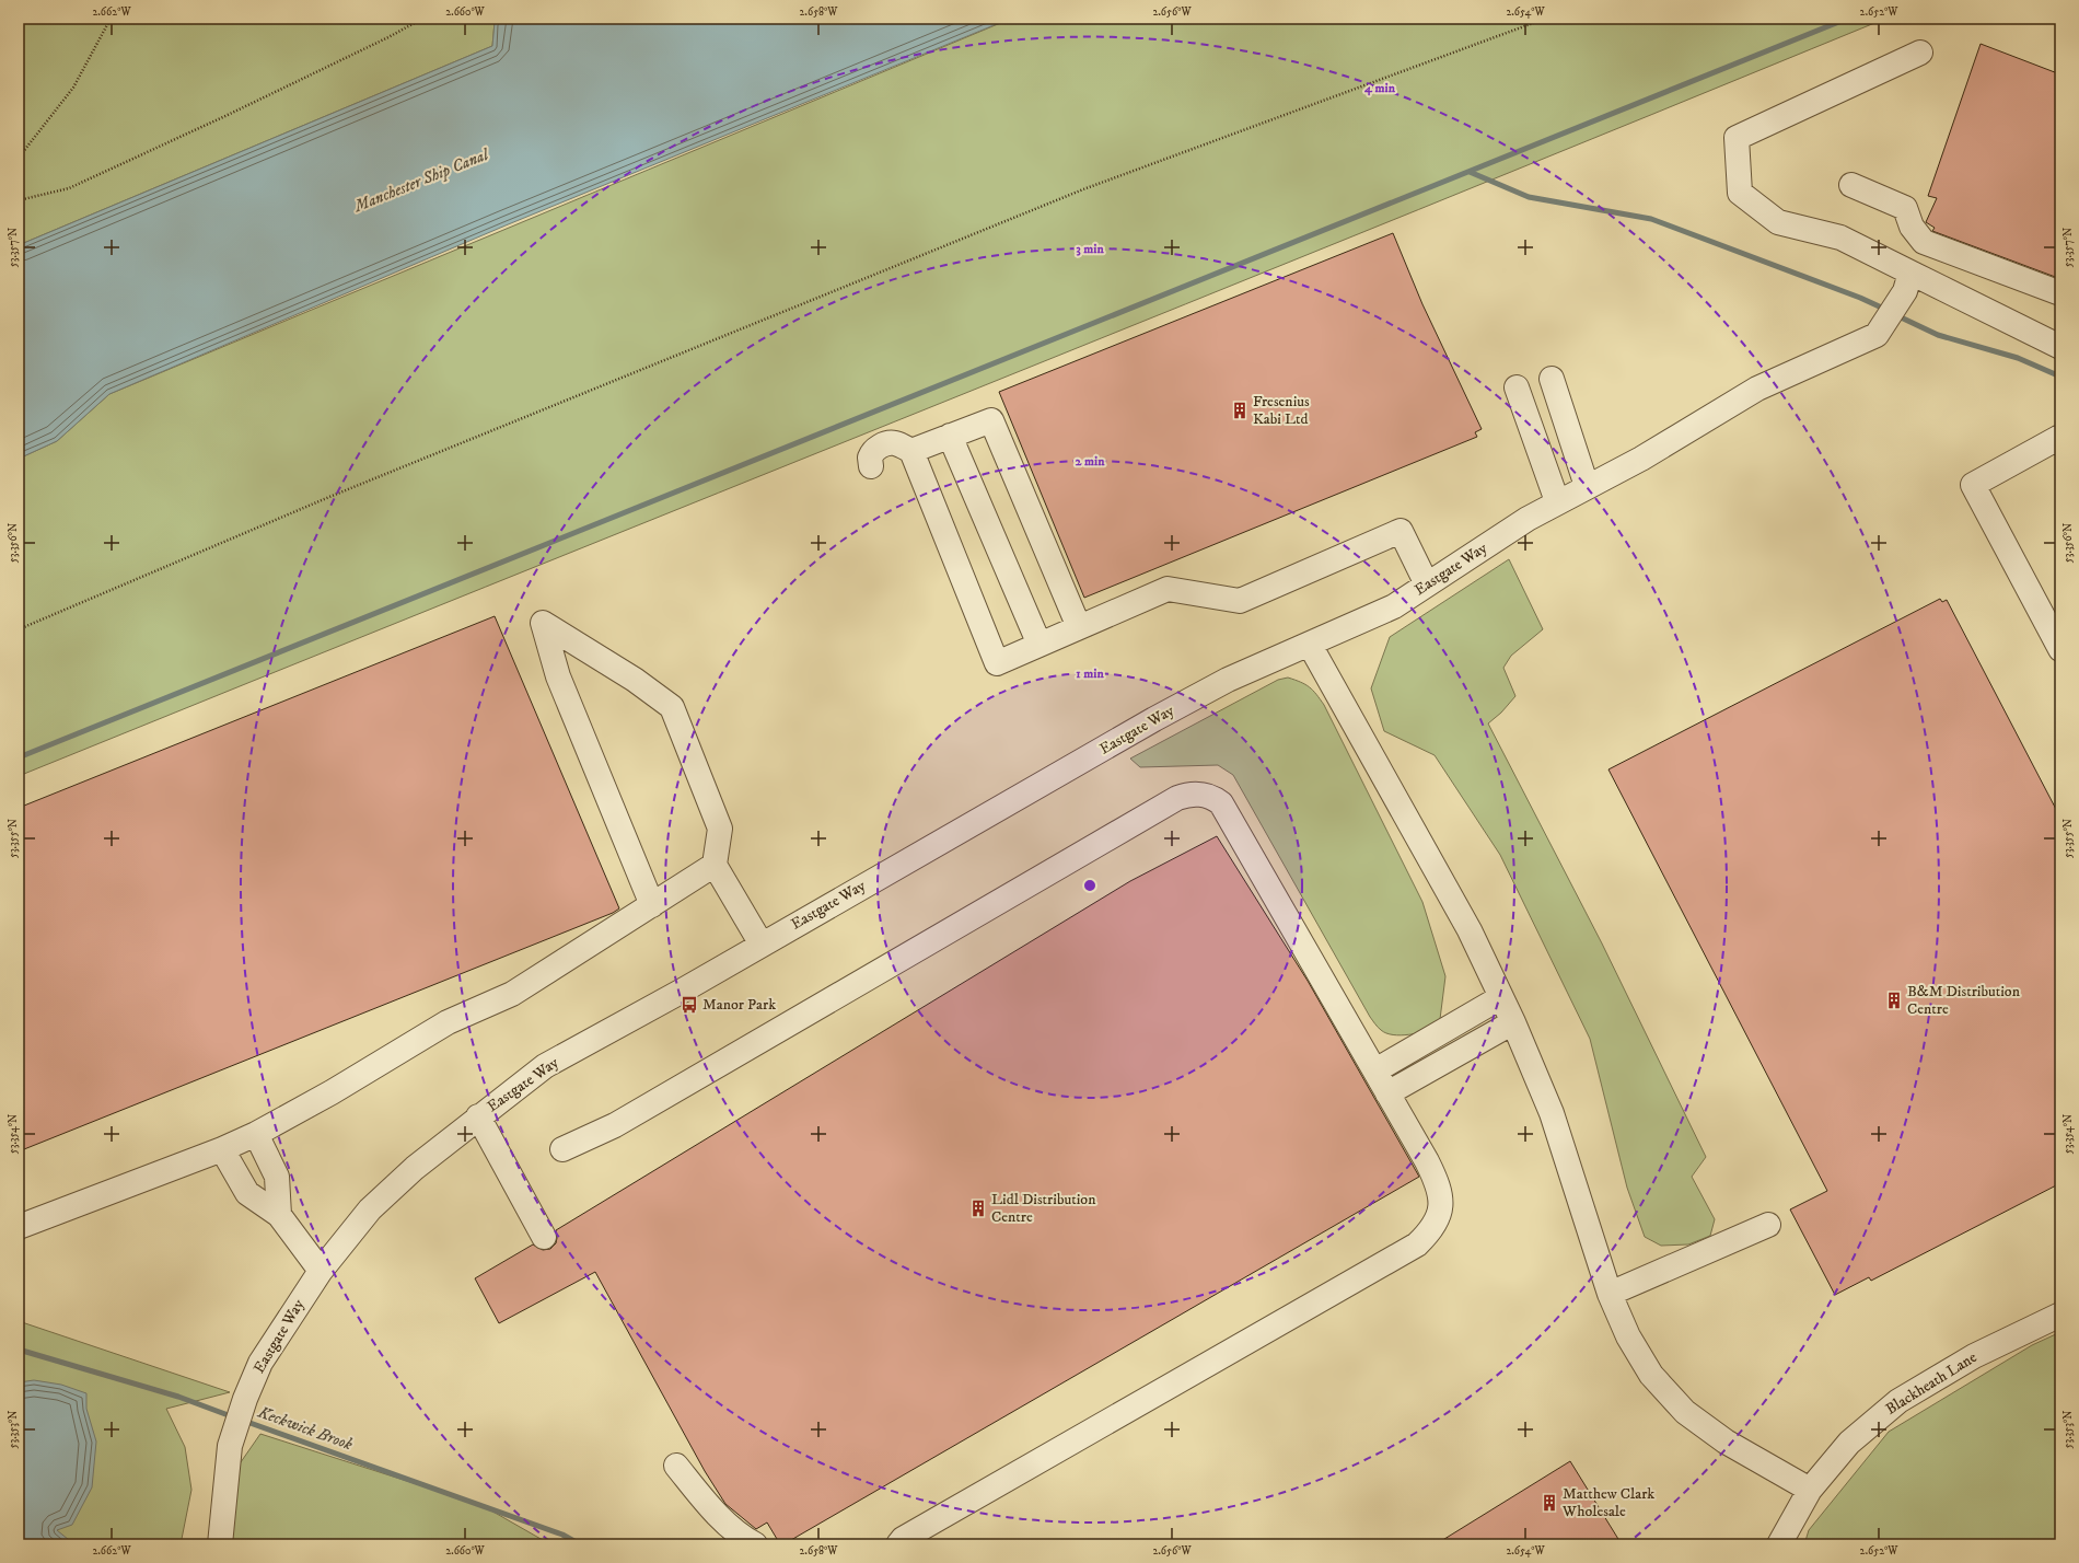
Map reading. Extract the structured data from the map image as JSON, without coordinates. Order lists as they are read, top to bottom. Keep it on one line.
{"streets":{"street":["Eastgate Way","Blackheath Lane"]},"water":["Manchester Ship Canal","Keckwick Brook"],"places":{"building":["Fresenius Kabi Ltd","B&M Distribution Centre","Lidl Distribution Centre","Matthew Clark Wholesale"],"bus stop":["Manor Park"]},"coordinates":["2.662°W","2.660°W","2.658°W","2.656°W","2.654°W","2.652°W","53.357°N","53.356°N","53.355°N","53.354°N","53.353°N"],"rings":["4 min","3 min","2 min","1 min"]}
